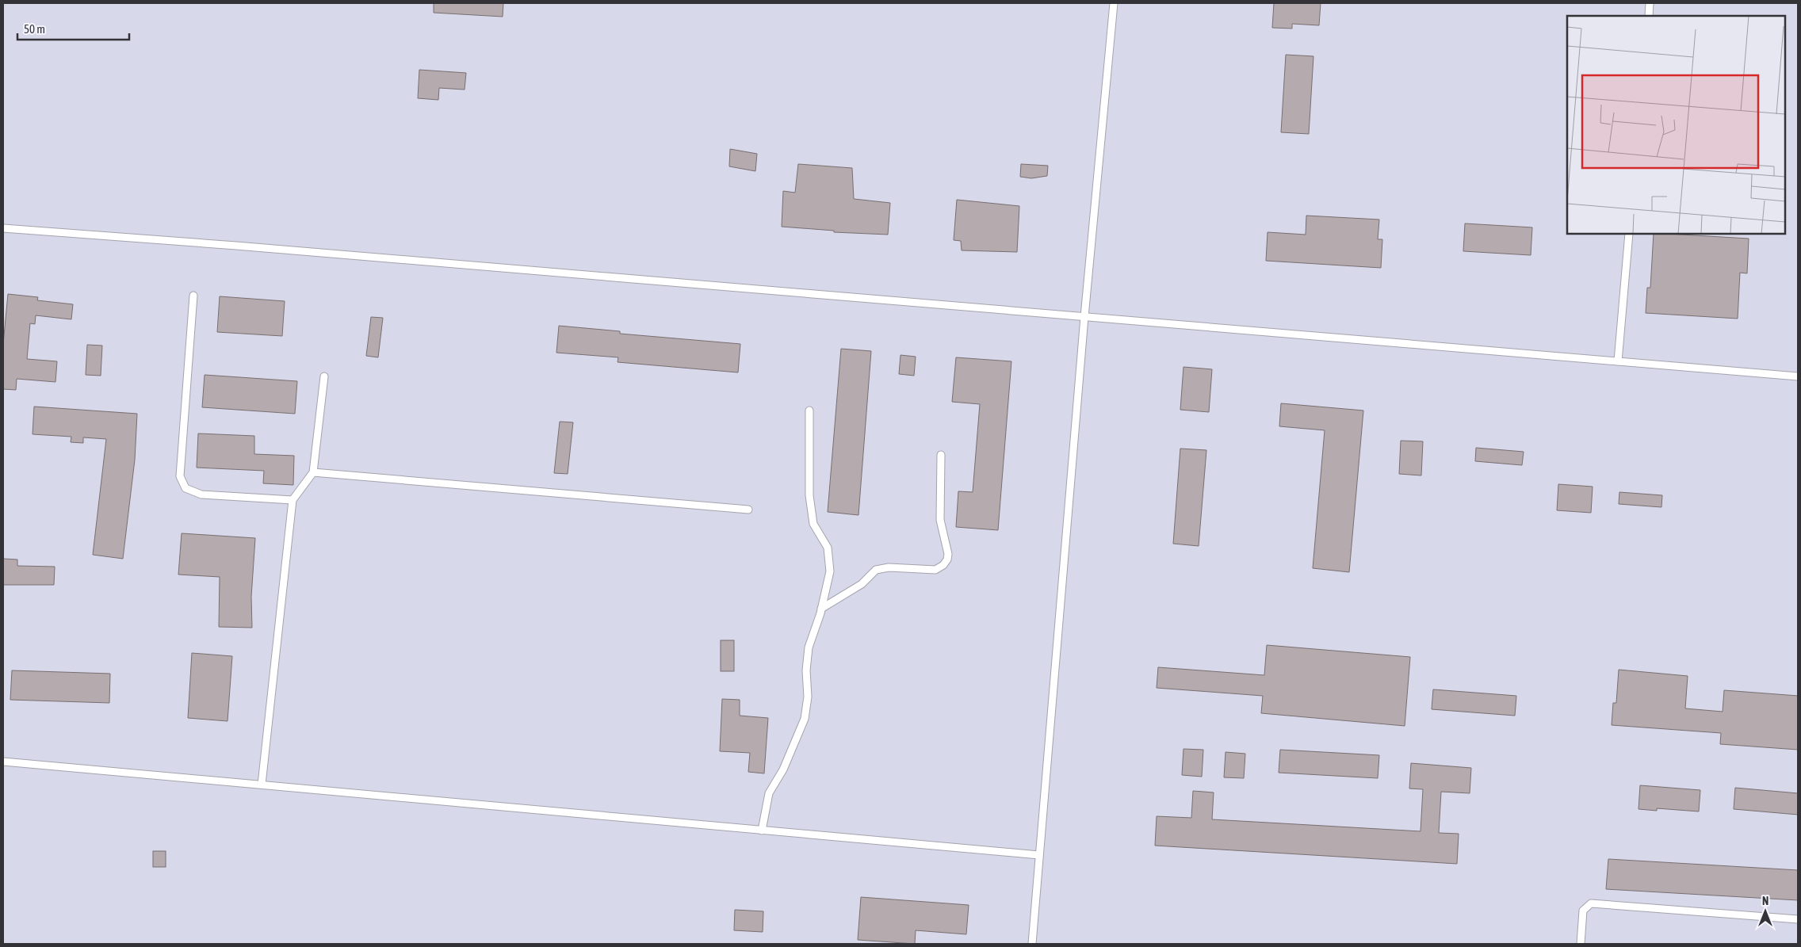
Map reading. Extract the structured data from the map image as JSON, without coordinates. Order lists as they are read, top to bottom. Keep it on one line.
{"scale_bar":"50 m","north":"top"}
